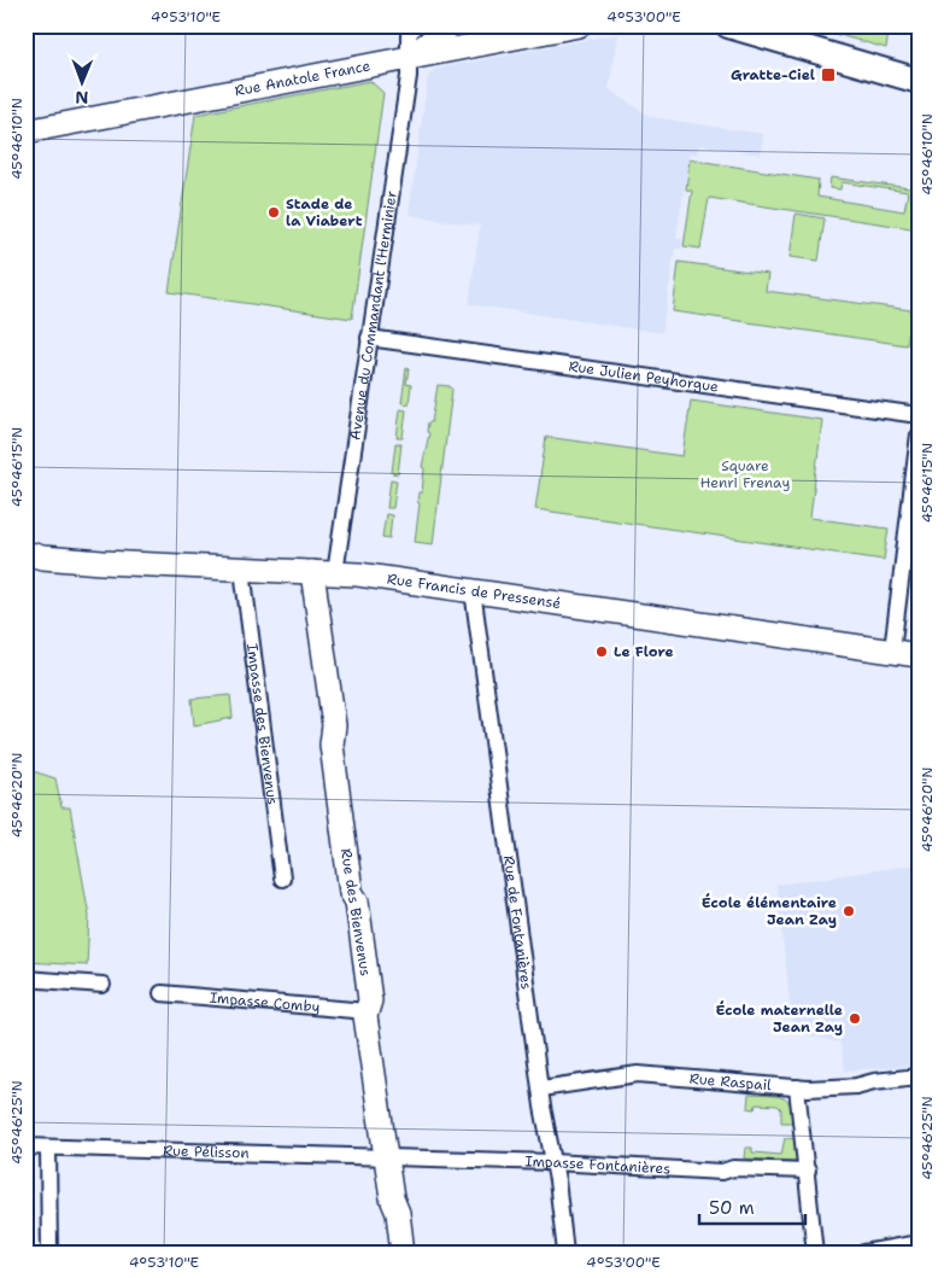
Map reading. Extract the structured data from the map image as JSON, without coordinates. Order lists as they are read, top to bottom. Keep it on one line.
{"streets":{"street":["Rue Anatole France","Avenue du Commandant l'Herminier","Rue Julien Peyhorgue","Rue Francis de Pressensé","Impasse des Bienvenus","Rue des Bienvenus","Rue de Fontanières","Impasse Comby","Rue Raspail","Rue Pélisson","Impasse Fontanières"]},"crossings":[["Rue Anatole France","Avenue du Commandant l'Herminier"],["Avenue du Commandant l'Herminier","Rue Julien Peyhorgue"],["Avenue du Commandant l'Herminier","Rue Francis de Pressensé"],["Rue Francis de Pressensé","Impasse des Bienvenus"],["Rue Francis de Pressensé","Rue des Bienvenus"],["Rue Francis de Pressensé","Rue de Fontanières"],["Rue des Bienvenus","Impasse Comby"],["Rue des Bienvenus","Rue Pélisson"],["Rue des Bienvenus","Impasse Fontanières"],["Rue de Fontanières","Rue Raspail"],["Rue de Fontanières","Impasse Fontanières"],["Rue Pélisson","Impasse Fontanières"]],"parks":["Square Henri Frenay"],"places":{"transit":["Gratte-Ciel"],"other":["Stade de la Viabert","Le Flore","École élémentaire Jean Zay","École maternelle Jean Zay"]},"scale_bar":"50 m","north":"bottom","coordinates":["4°53'10\"E","4°53'00\"E","45°46'10\"N","45°46'15\"N","45°46'20\"N","45°46'25\"N"]}
